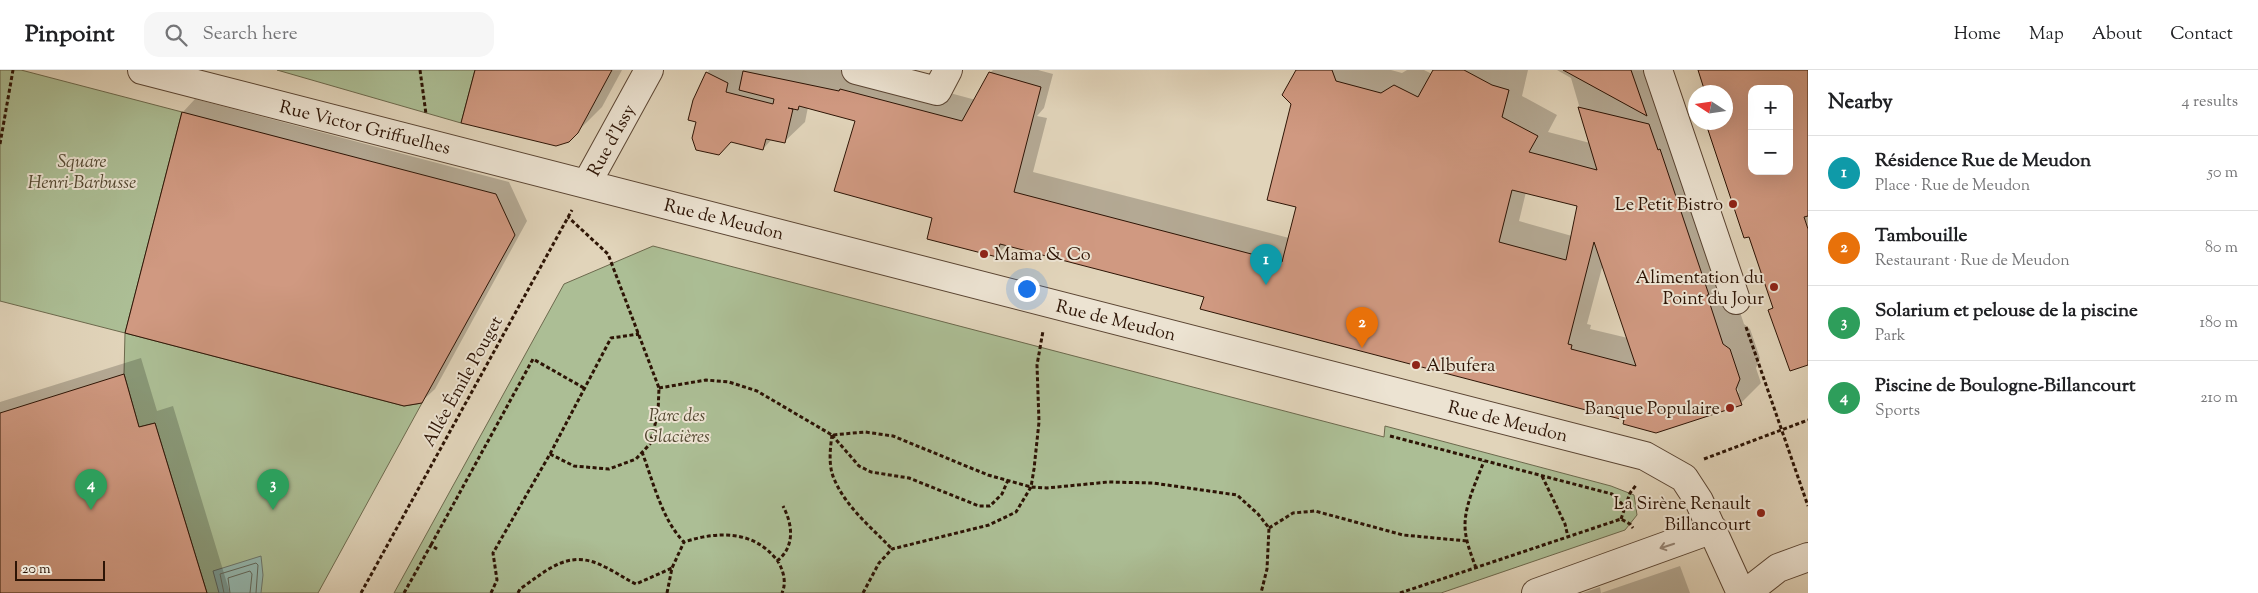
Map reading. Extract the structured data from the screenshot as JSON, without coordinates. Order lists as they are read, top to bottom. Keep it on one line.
{"streets":{"street":["Rue Victor Griffuelhes","Rue d'Issy","Rue de Meudon"],"path":["Allée Émile Pouget"]},"crossings":[["Rue Victor Griffuelhes","Rue d'Issy"],["Rue Victor Griffuelhes","Rue de Meudon"],["Rue Victor Griffuelhes","Allée Émile Pouget"],["Rue d'Issy","Rue de Meudon"],["Rue d'Issy","Allée Émile Pouget"],["Rue de Meudon","Allée Émile Pouget"]],"parks":["Square Henri-Barbusse","Parc des Glacières"],"places":["Le Petit Bistro","Mama & Co","Alimentation du Point du Jour","Albufera","Banque Populaire","La Sirène Renault Billancourt"],"scale_bar":"20 m","north":"left","page":{"header":"Pinpoint","search":"Search here","nav":["Home","Map","About","Contact"],"heading":["Nearby","4 results"],"map_buttons":["+","−"],"list":[{"mark":"1","name":"Résidence Rue de Meudon","note":"Place · Rue de Meudon","value":"50 m"},{"mark":"2","name":"Tambouille","note":"Restaurant · Rue de Meudon","value":"80 m"},{"mark":"3","name":"Solarium et pelouse de la piscine","note":"Park","value":"180 m"},{"mark":"4","name":"Piscine de Boulogne-Billancourt","note":"Sports","value":"210 m"}],"pins":["1","2","3","4"],"scale":"20 m"}}
